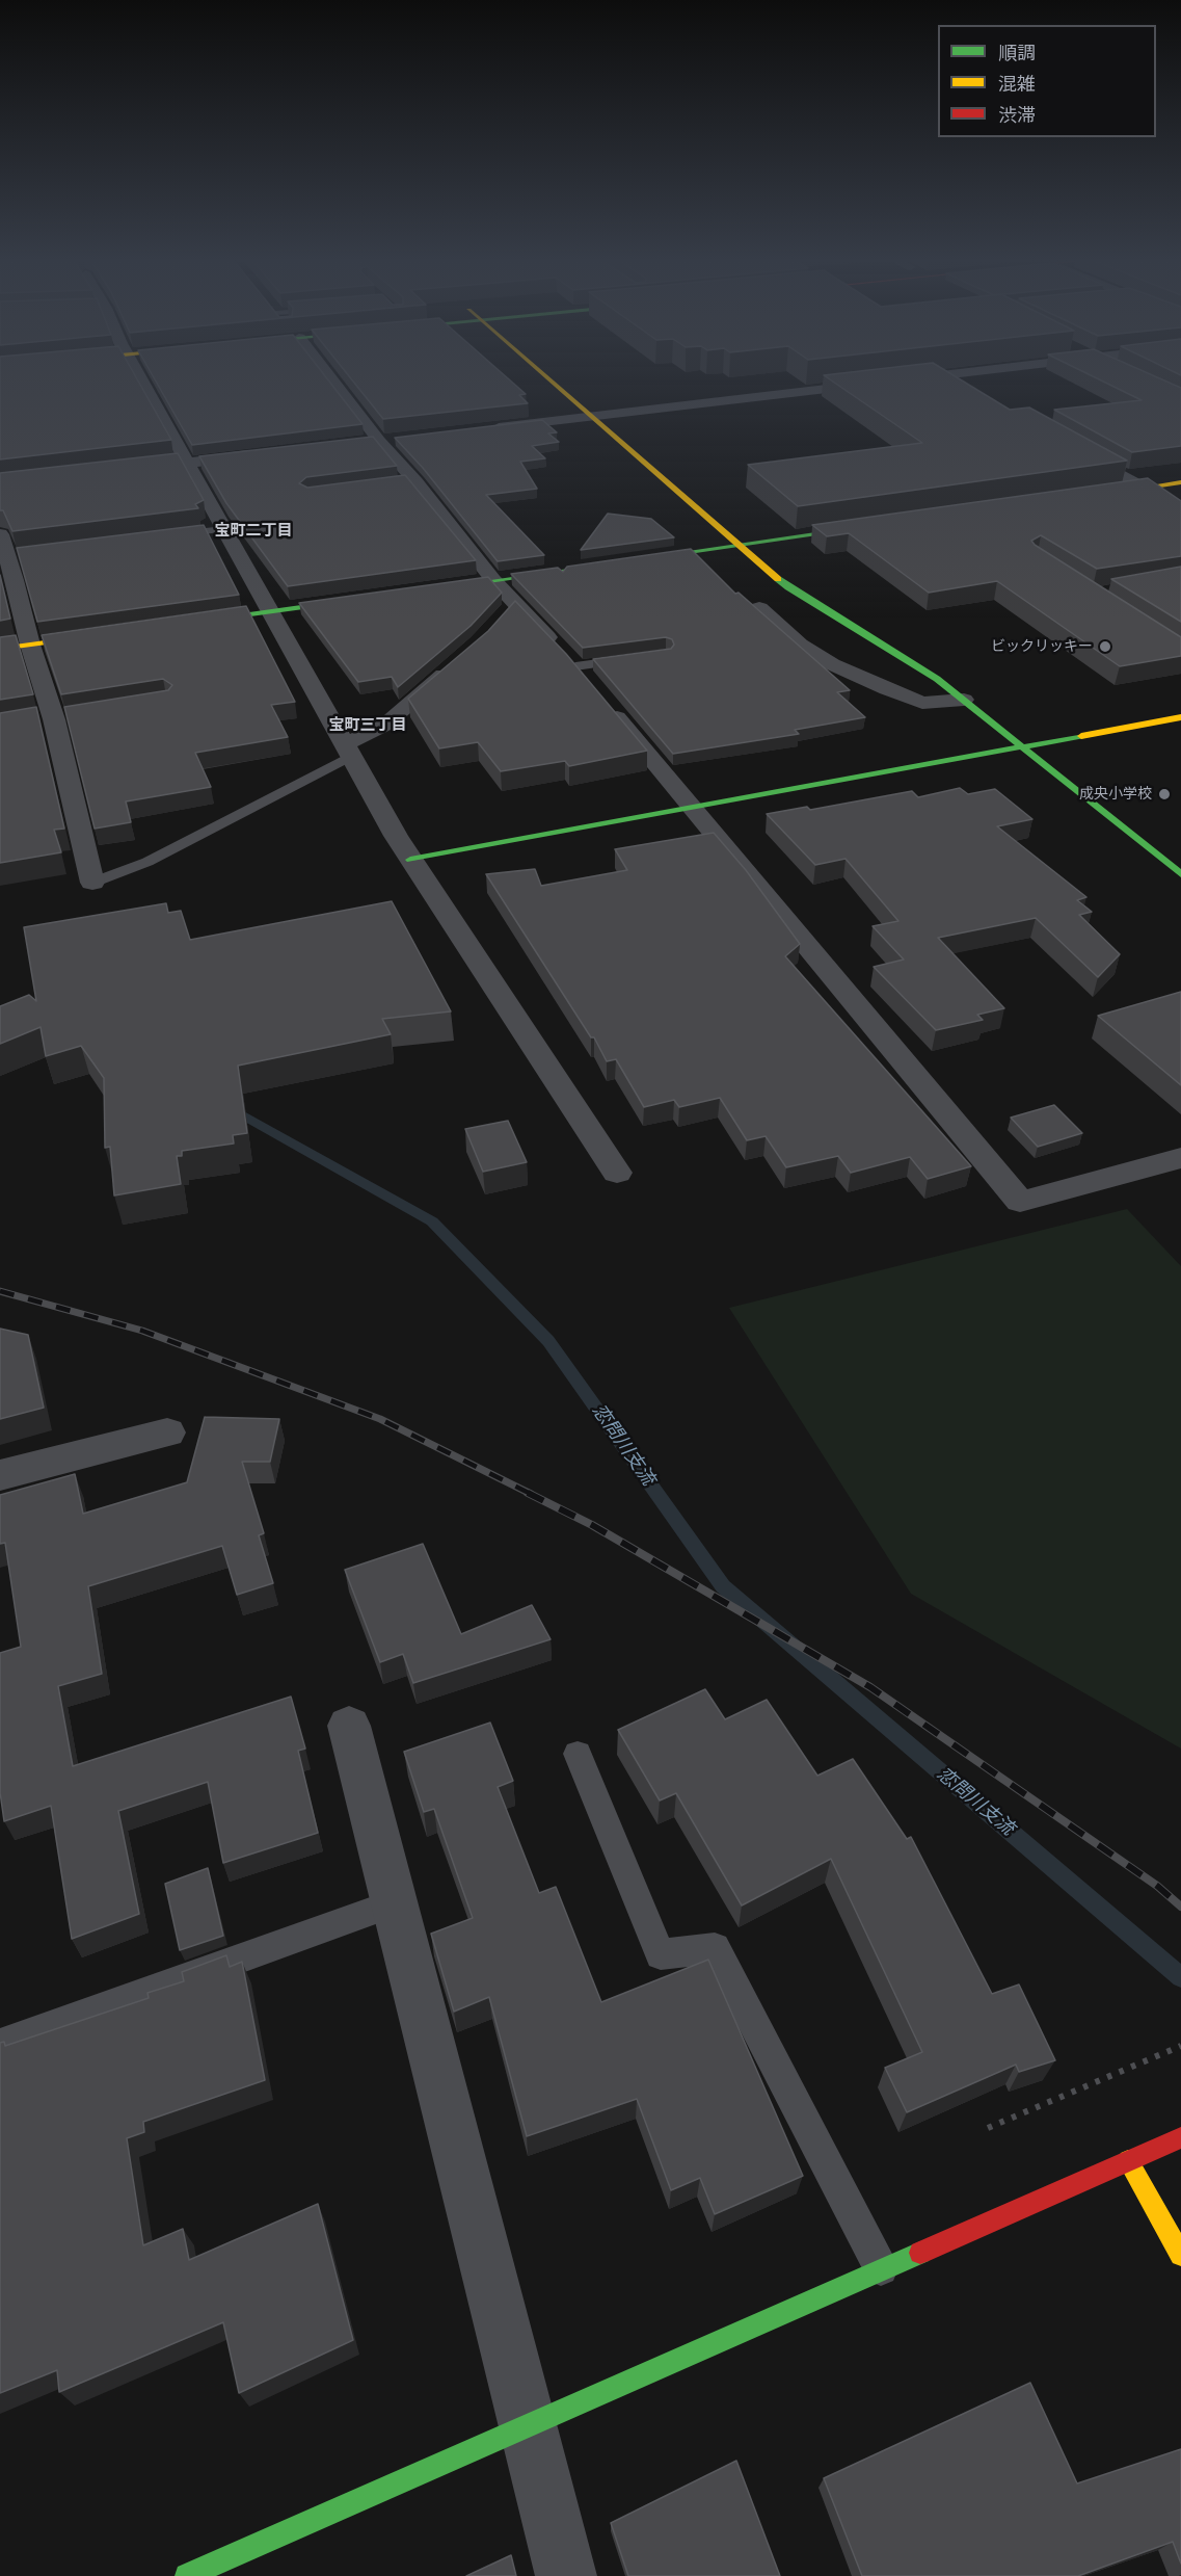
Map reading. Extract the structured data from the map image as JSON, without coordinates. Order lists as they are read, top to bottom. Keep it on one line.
{"districts":["宝町二丁目","宝町三丁目"],"water":["恋問川支流"],"places":["ビックリッキー","成央小学校"],"legend":["順調","混雑","渋滞"]}
